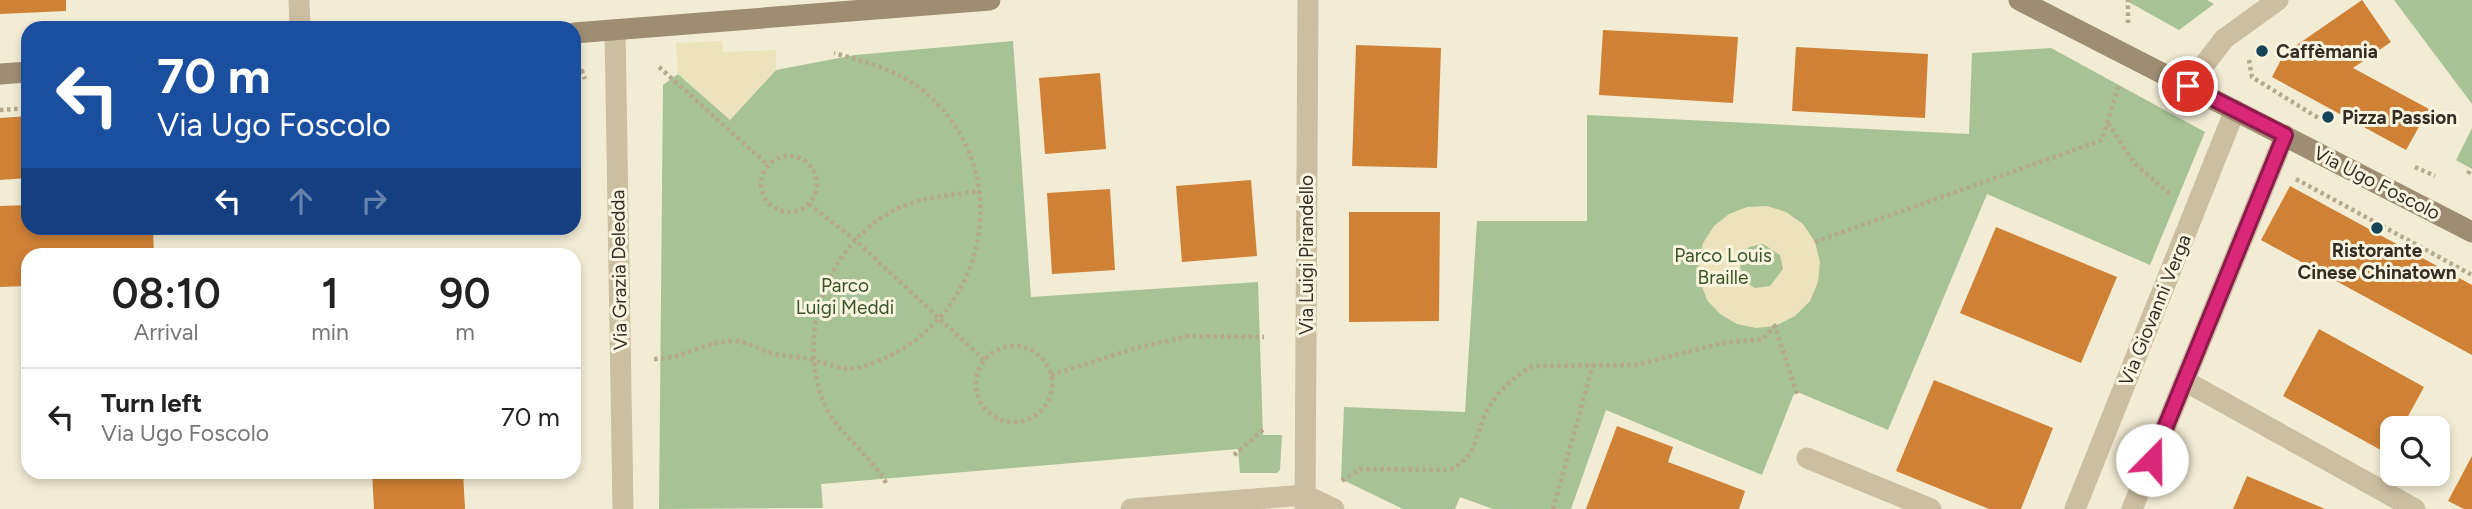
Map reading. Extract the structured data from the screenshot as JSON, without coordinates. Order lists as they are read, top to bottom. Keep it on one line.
{"streets":{"street":["Via Ugo Foscolo","Via Luigi Pirandello","Via Grazia Deledda","Via Giovanni Verga"]},"crossings":[["Via Ugo Foscolo","Via Giovanni Verga"]],"parks":["Parco Louis Braille","Parco Luigi Meddi"],"places":["Caffèmania","Pizza Passion","Ristorante Cinese Chinatown"],"page":{"turn":["70 m","Via Ugo Foscolo"],"eta":["08:10","Arrival","1","min","90","m"],"list":[{"name":"Turn left","note":"Via Ugo Foscolo","value":"70 m"}]}}
